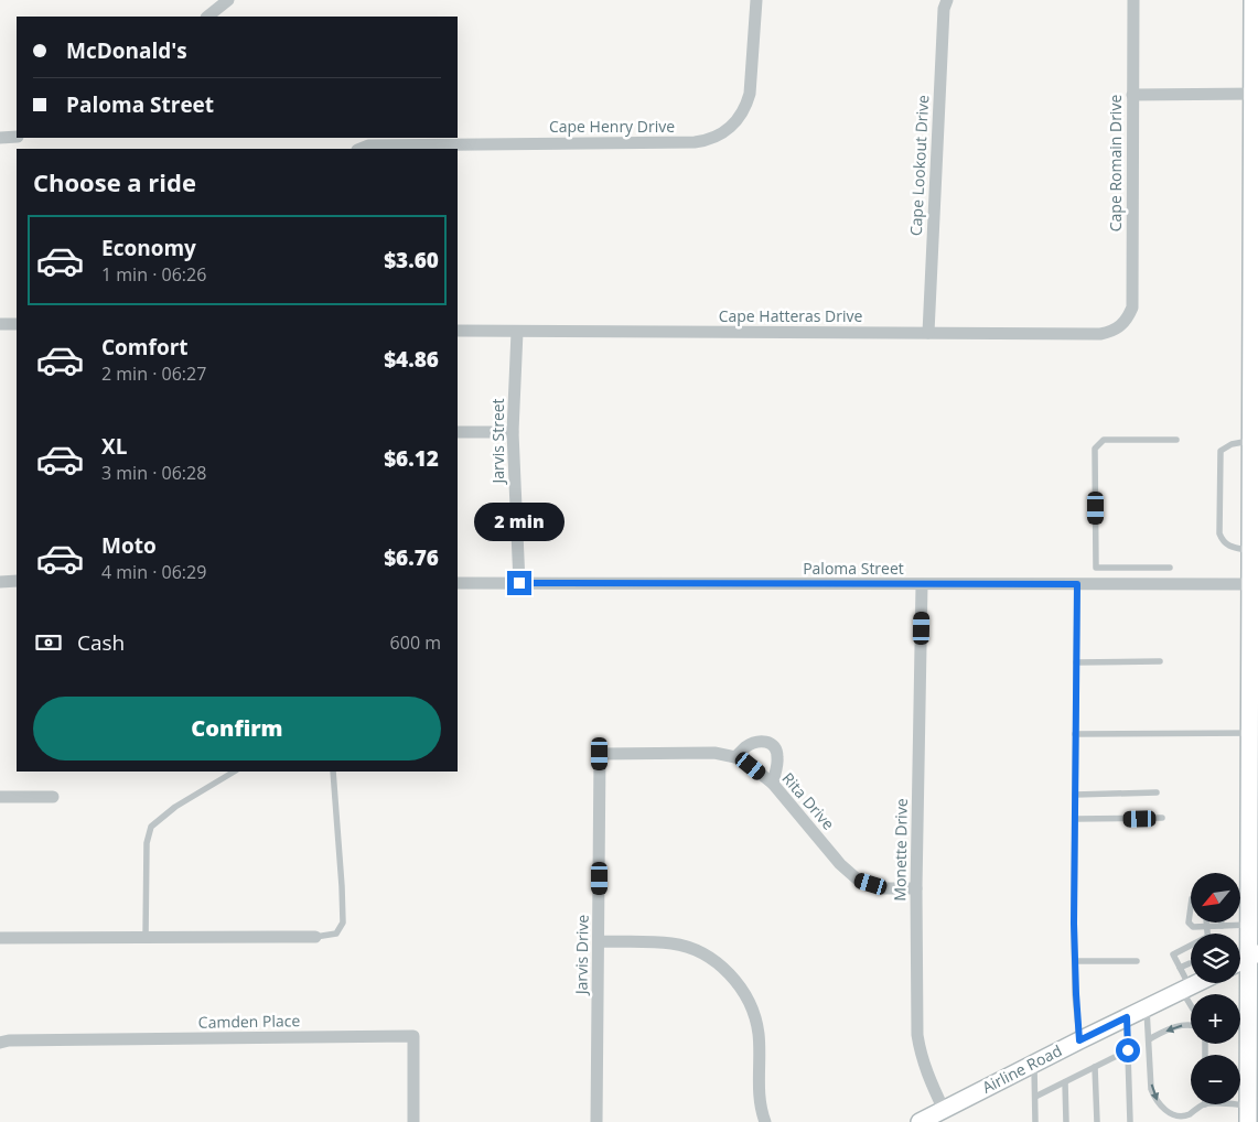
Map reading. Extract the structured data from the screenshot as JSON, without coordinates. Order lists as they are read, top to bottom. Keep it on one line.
{"streets":{"main road":["Airline Road"],"street":["Cape Henry Drive","Cape Romain Drive","Cape Lookout Drive","Cape Hatteras Drive","Jarvis Street","Paloma Street","Rita Drive","Monette Drive","Jarvis Drive","Camden Place"]},"crossings":[["Cape Romain Drive","Cape Hatteras Drive"],["Cape Lookout Drive","Cape Hatteras Drive"],["Cape Hatteras Drive","Jarvis Street"],["Jarvis Street","Paloma Street"],["Paloma Street","Monette Drive"],["Rita Drive","Monette Drive"],["Rita Drive","Jarvis Drive"],["Monette Drive","Airline Road"]],"north":"bottom left","page":{"banner":["McDonald's","Paloma Street"],"heading":"Choose a ride","list":[{"name":"Economy","note":"1 min · 06:26","value":"$3.60"},{"name":"Comfort","note":"2 min · 06:27","value":"$4.86"},{"name":"XL","note":"3 min · 06:28","value":"$6.12"},{"name":"Moto","note":"4 min · 06:29","value":"$6.76"}],"bubble":"2 min","pay":["Cash","600 m"],"buttons":"Confirm","map_buttons":["+","−"]}}
